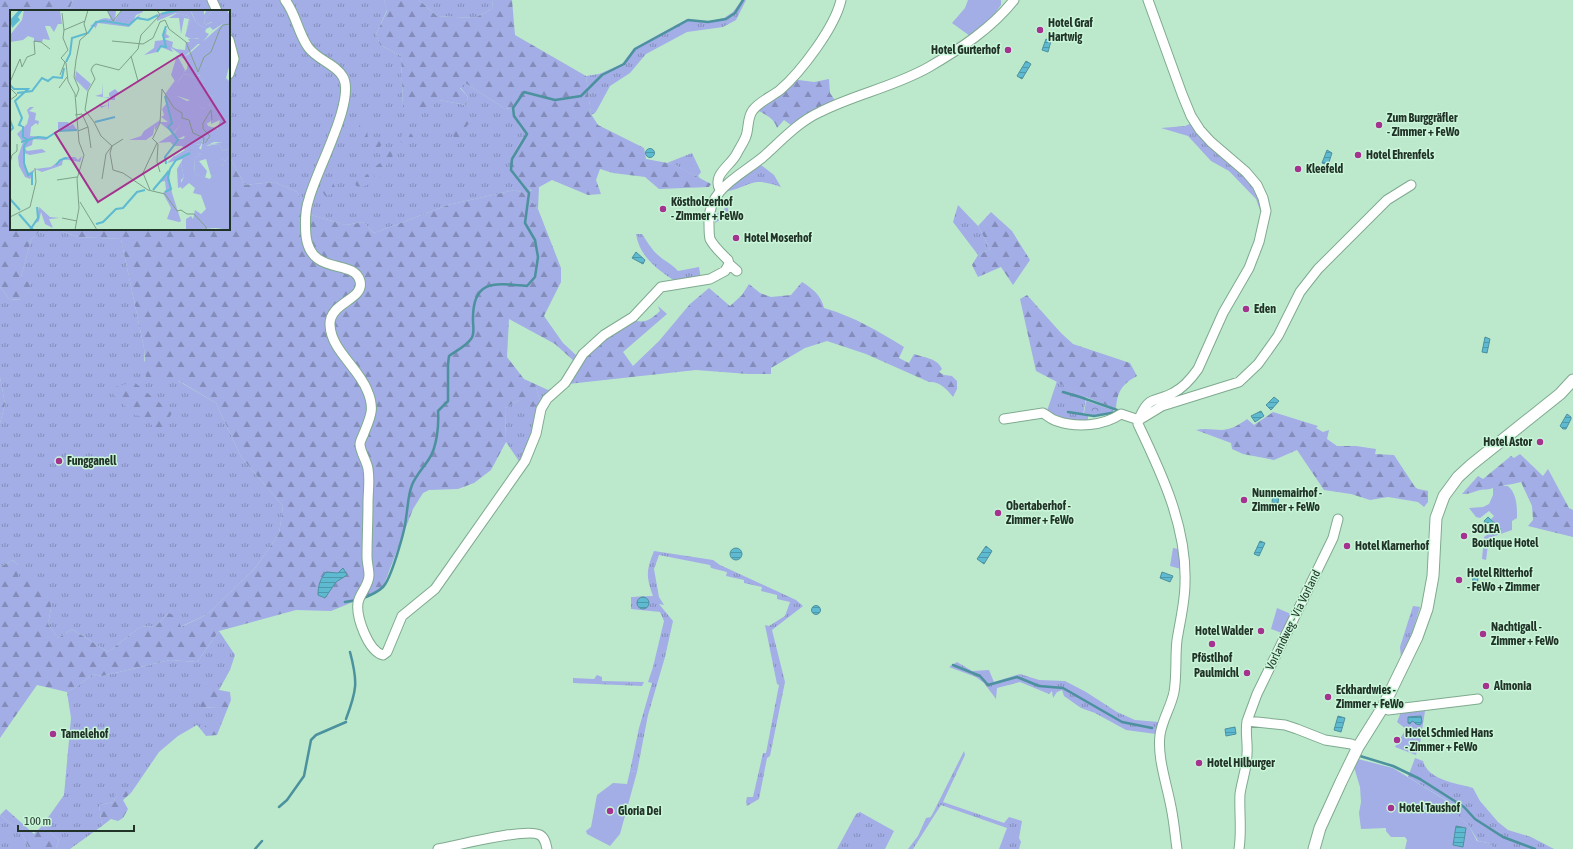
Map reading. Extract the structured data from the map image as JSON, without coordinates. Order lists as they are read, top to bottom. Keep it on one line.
{"streets":{"street":["Vorlandweg - Via Vorland"]},"places":["Hotel Graf Hartwig","Hotel Gurterhof","Zum Burggräfler - Zimmer + FeWo","Hotel Ehrenfels","Kleefeld","Köstholzerhof - Zimmer + FeWo","Hotel Moserhof","Eden","Hotel Astor","Fungganell","Nunnemairhof - Zimmer + FeWo","Obertaberhof - Zimmer + FeWo","SOLEA Boutique Hotel","Hotel Klarnerhof","Hotel Ritterhof - FeWo + Zimmer","Hotel Walder","Nachtigall - Zimmer + FeWo","Pföstlhof","Paulmichl","Almonia","Eckhardwies - Zimmer + FeWo","Tamelehof","Hotel Schmied Hans - Zimmer + FeWo","Hotel Hilburger","Hotel Taushof","Gloria Dei"],"scale_bar":"100 m"}
